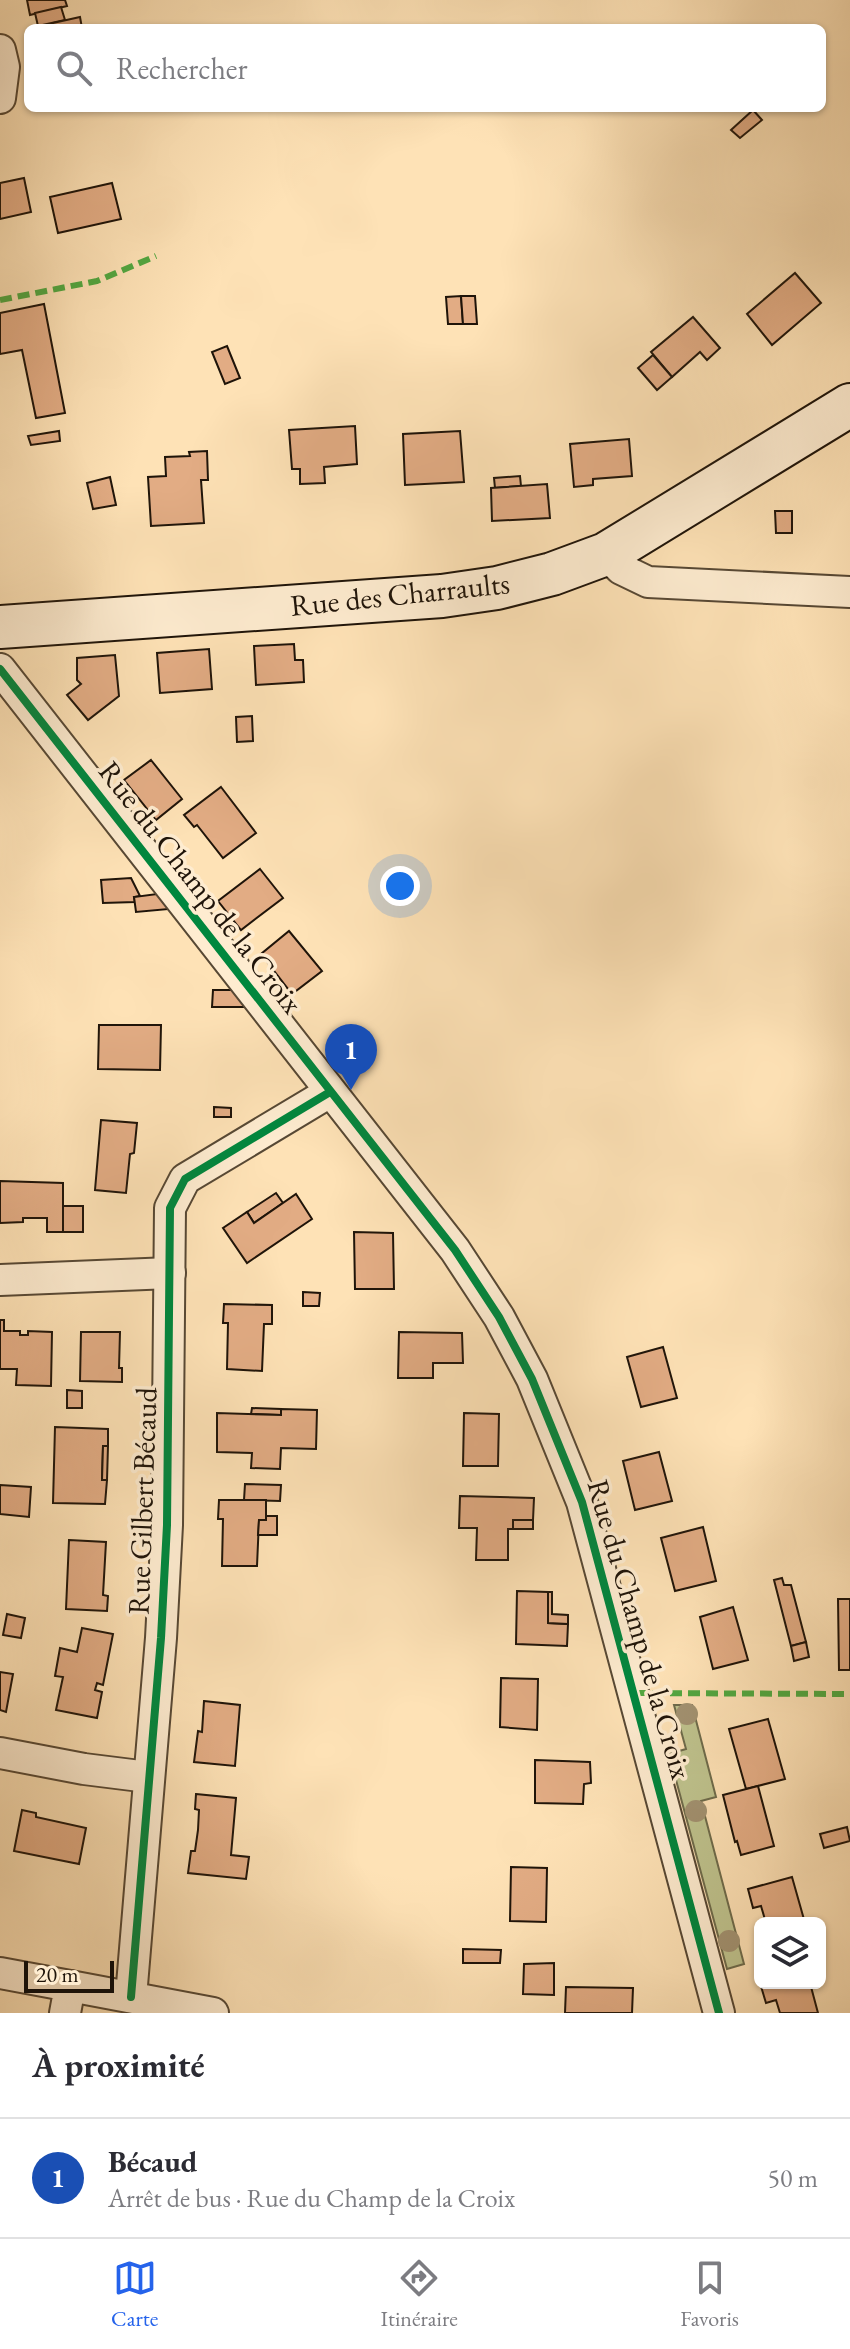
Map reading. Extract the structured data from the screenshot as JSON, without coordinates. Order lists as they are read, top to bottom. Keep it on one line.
{"streets":{"street":["Rue des Charraults","Rue du Champ de la Croix","Rue Gilbert Bécaud"]},"crossings":[["Rue du Champ de la Croix","Rue Gilbert Bécaud"]],"scale_bar":"20 m","page":{"search":"Rechercher","pins":"1","scale":"20 m","heading":"À proximité","list":[{"mark":"1","name":"Bécaud","note":"Arrêt de bus · Rue du Champ de la Croix","value":"50 m"}],"nav":["Carte","Itinéraire","Favoris"]}}
